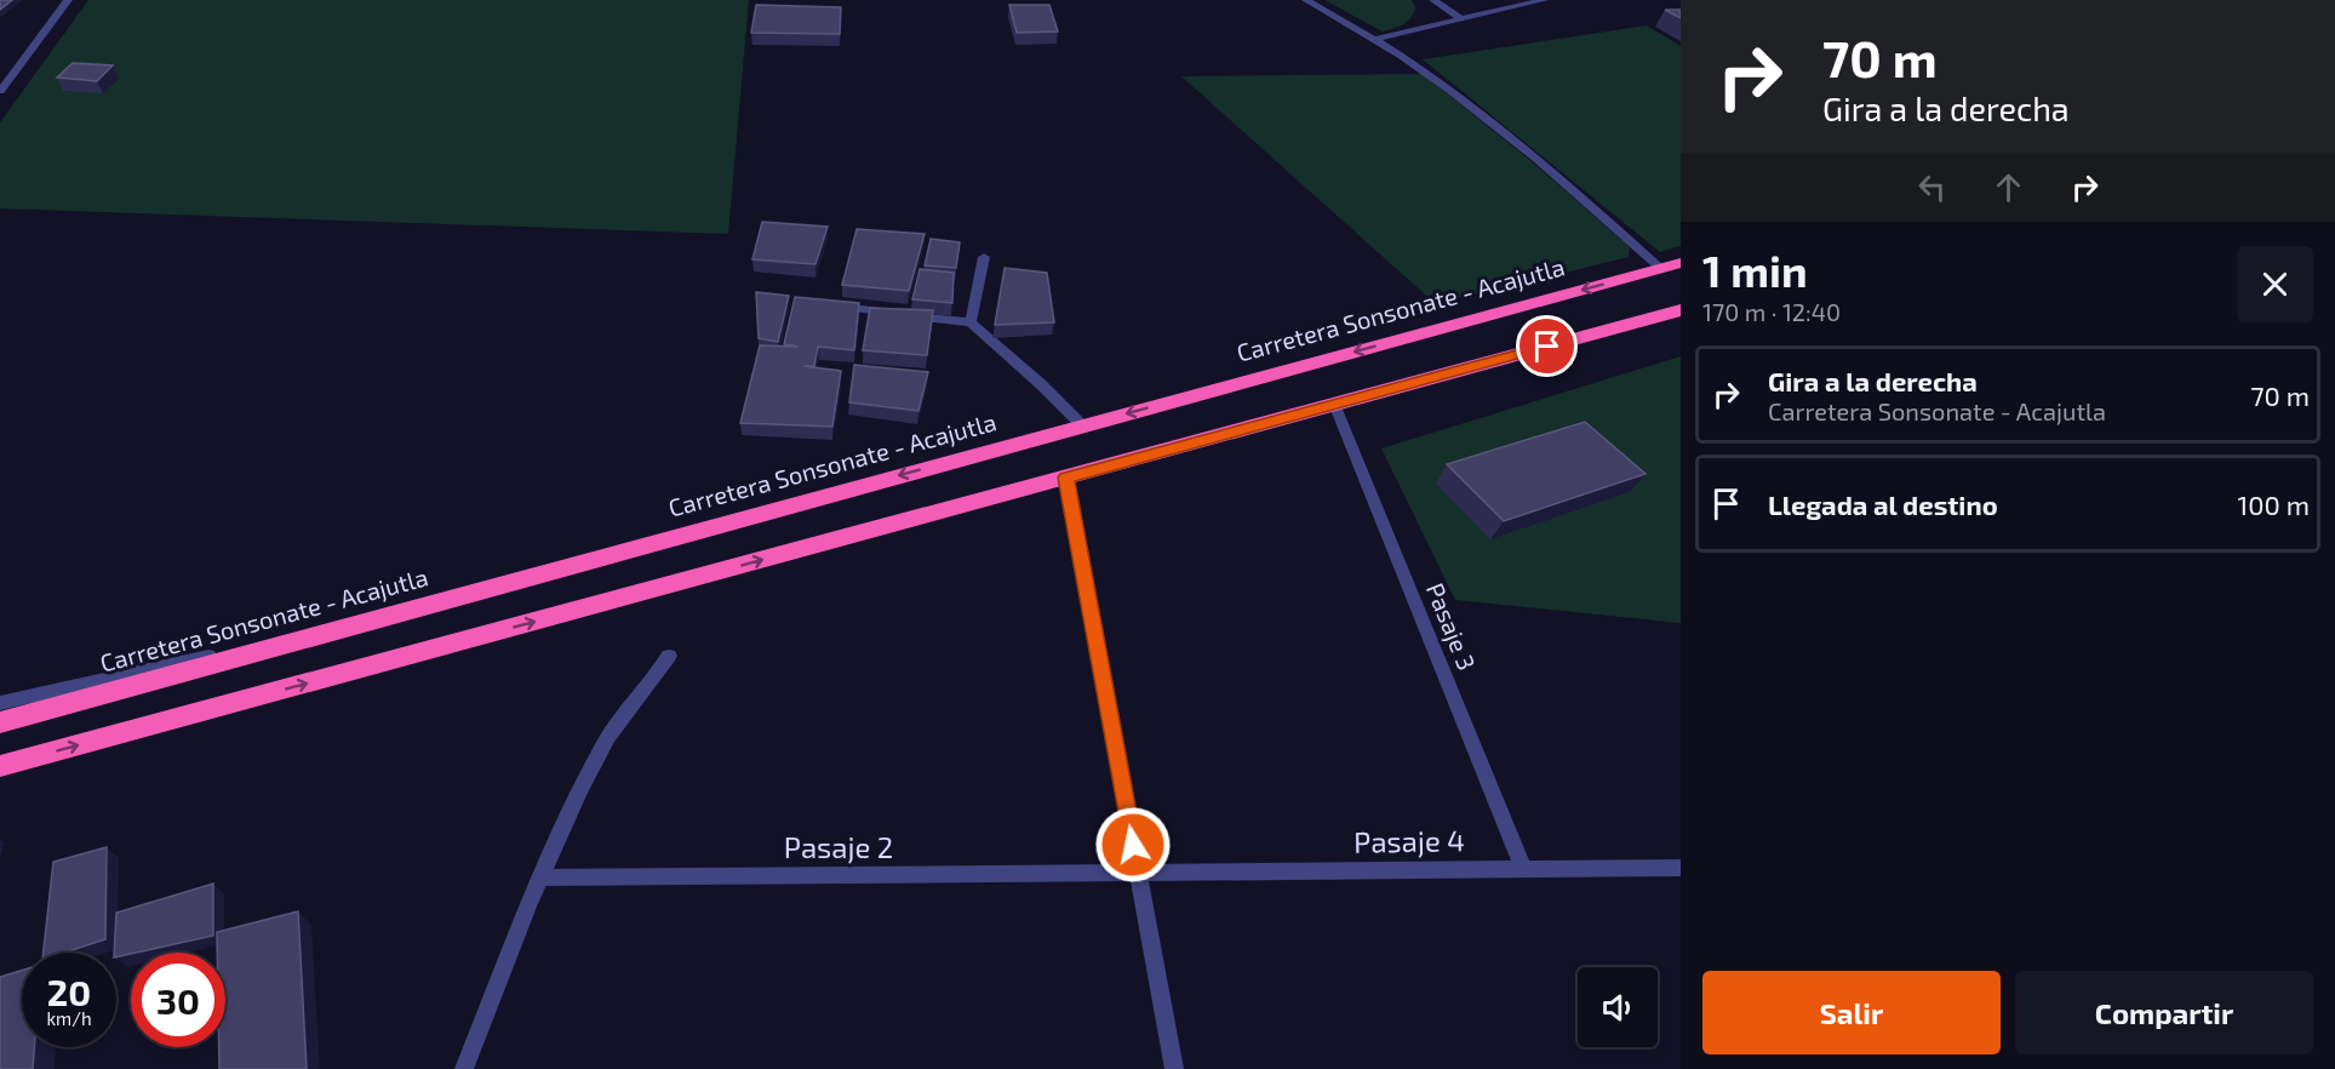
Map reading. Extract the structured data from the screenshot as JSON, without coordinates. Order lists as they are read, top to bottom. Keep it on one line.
{"streets":{"highway":["Carretera Sonsonate - Acajutla"],"street":["Pasaje 3","Pasaje 4","Pasaje 2"]},"crossings":[["Pasaje 3","Pasaje 4"],["Pasaje 4","Pasaje 2"]],"page":{"turn":["70 m","Gira a la derecha"],"heading":["1 min","170 m · 12:40"],"list":[{"name":"Gira a la derecha","note":"Carretera Sonsonate - Acajutla","value":"70 m"},{"name":"Llegada al destino","value":"100 m"}],"speed":"20 km/h","limit":"30","buttons":["Salir","Compartir"]}}
